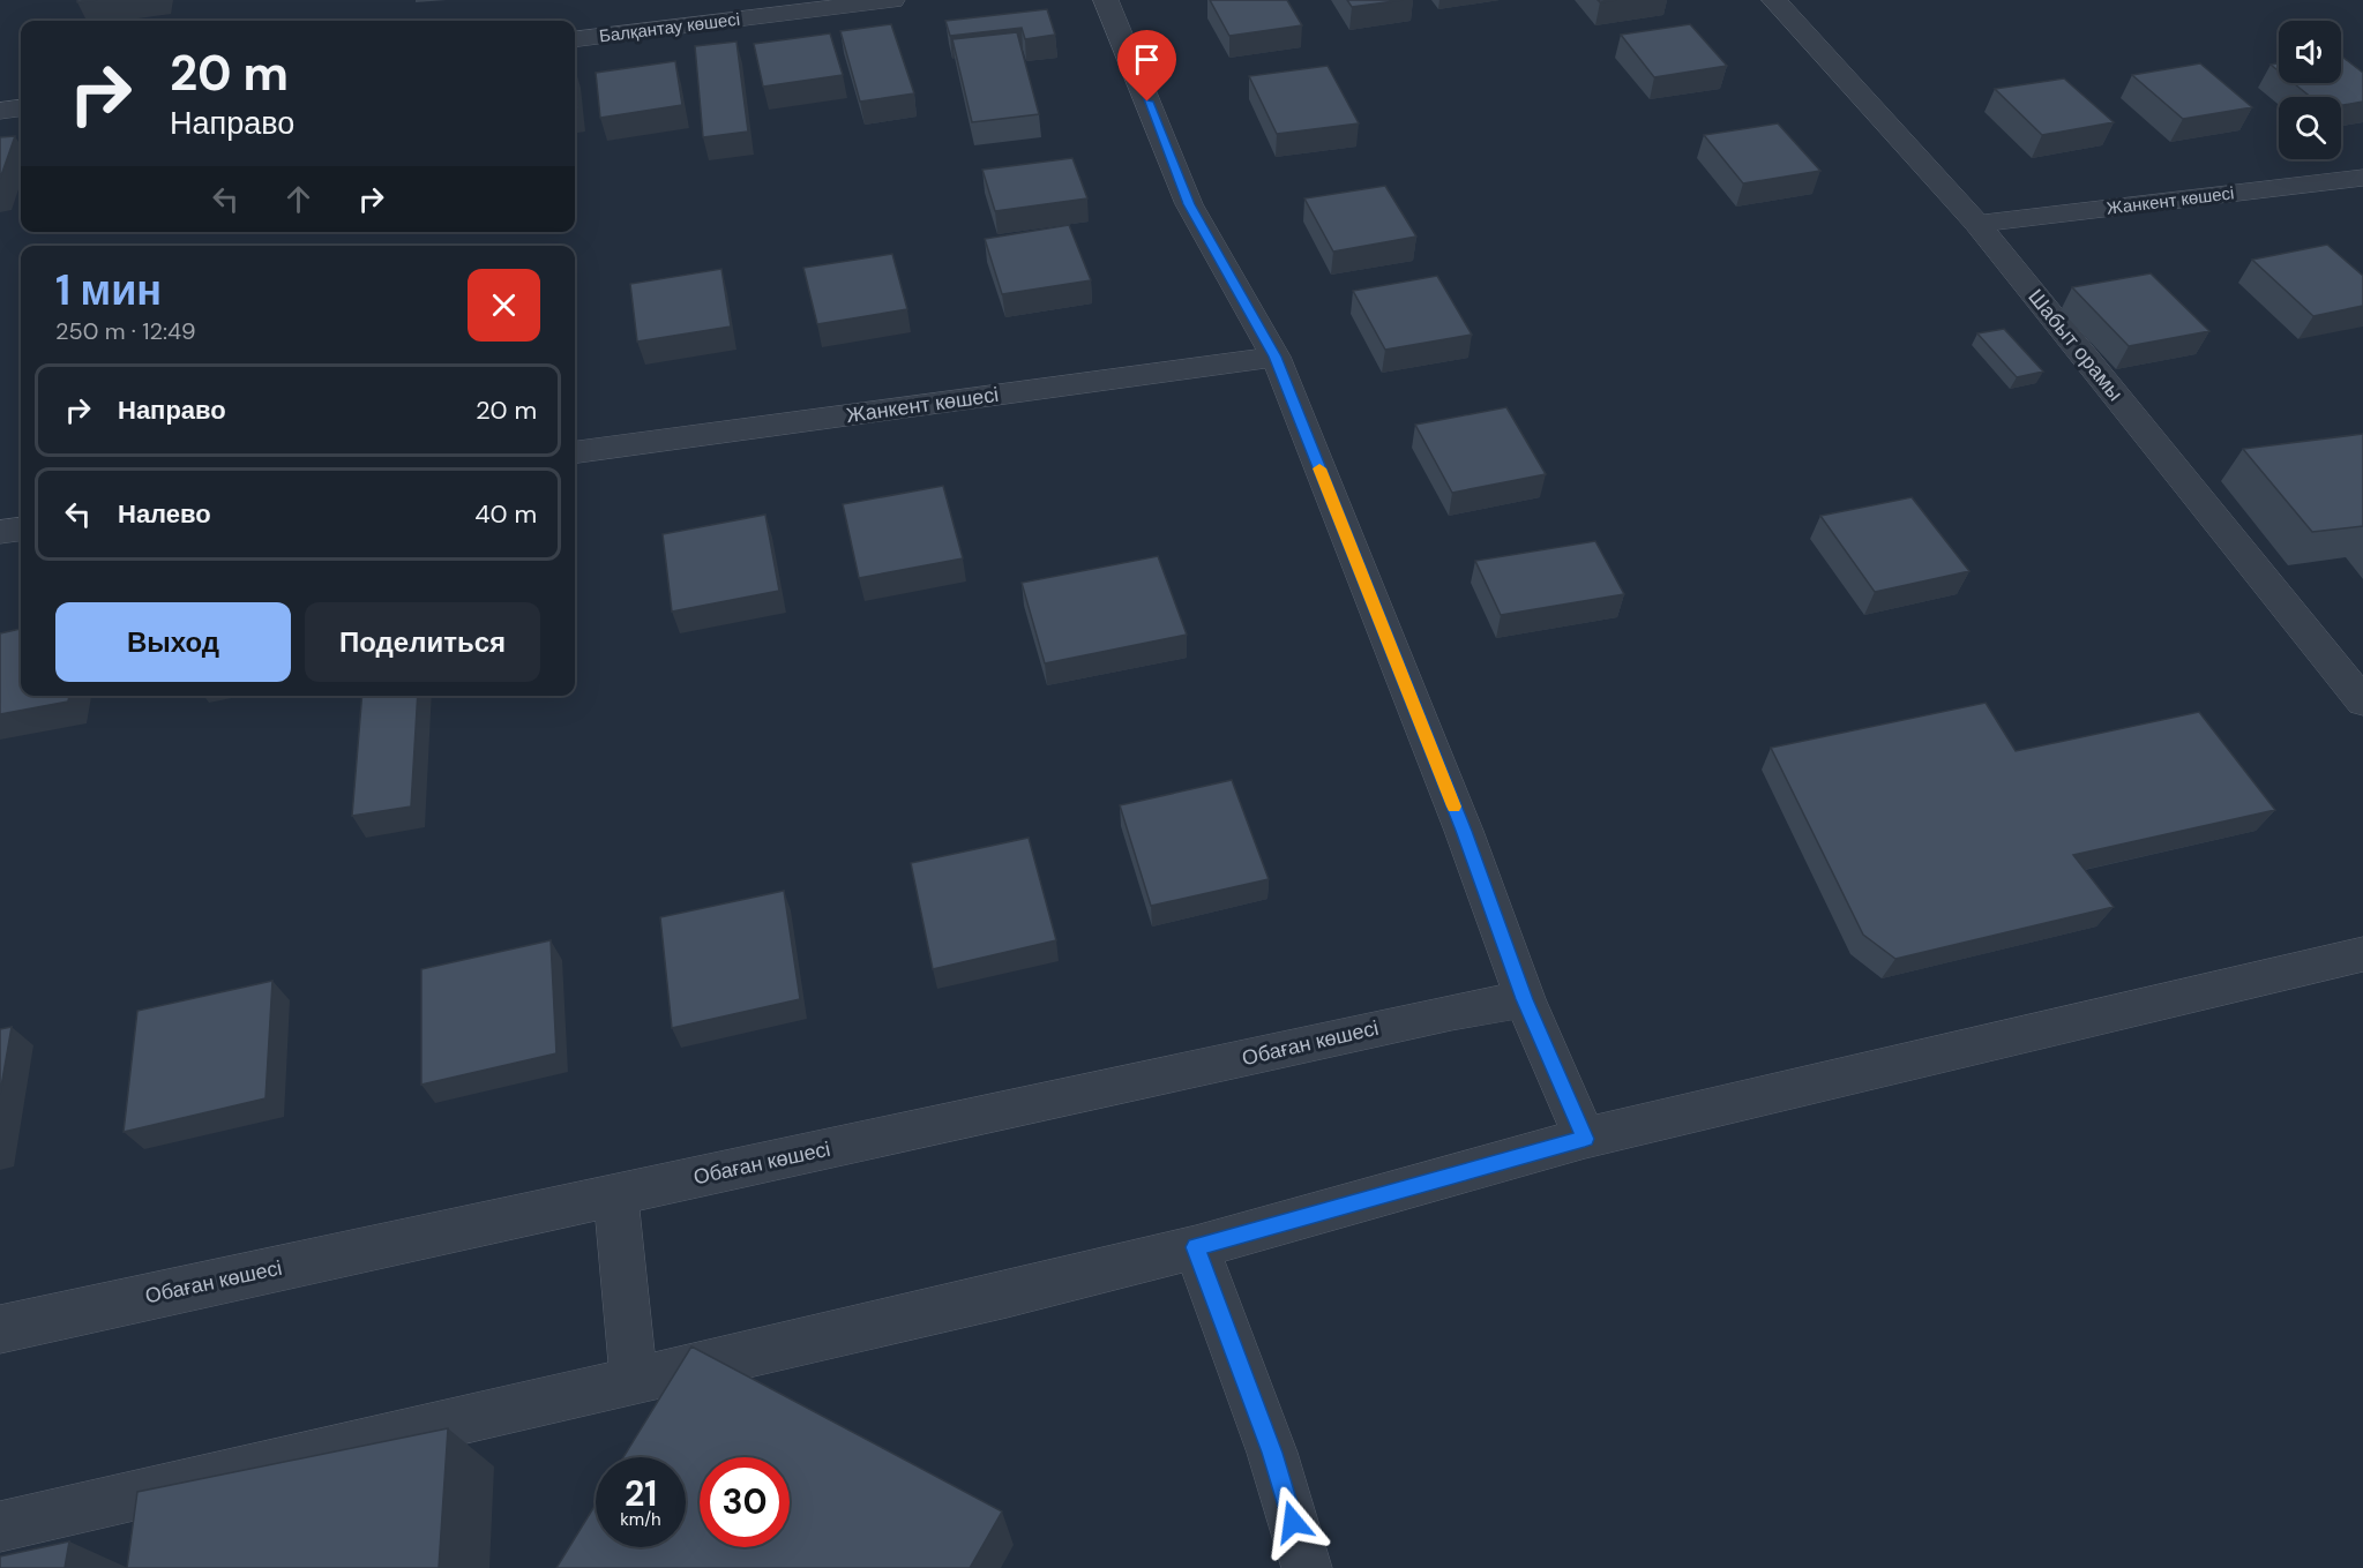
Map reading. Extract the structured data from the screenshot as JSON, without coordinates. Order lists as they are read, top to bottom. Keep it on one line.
{"streets":{"street":["Балқантау көшесі","Жанкент көшесі","Шабыт орамы","Обаған көшесі"]},"crossings":[["Жанкент көшесі","Шабыт орамы"]],"page":{"turn":["20 m","Направо"],"heading":["1 мин","250 m · 12:49"],"list":[{"name":"Направо","value":"20 m"},{"name":"Налево","value":"40 m"}],"buttons":["Выход","Поделиться"],"speed":"21 km/h","limit":"30"}}
